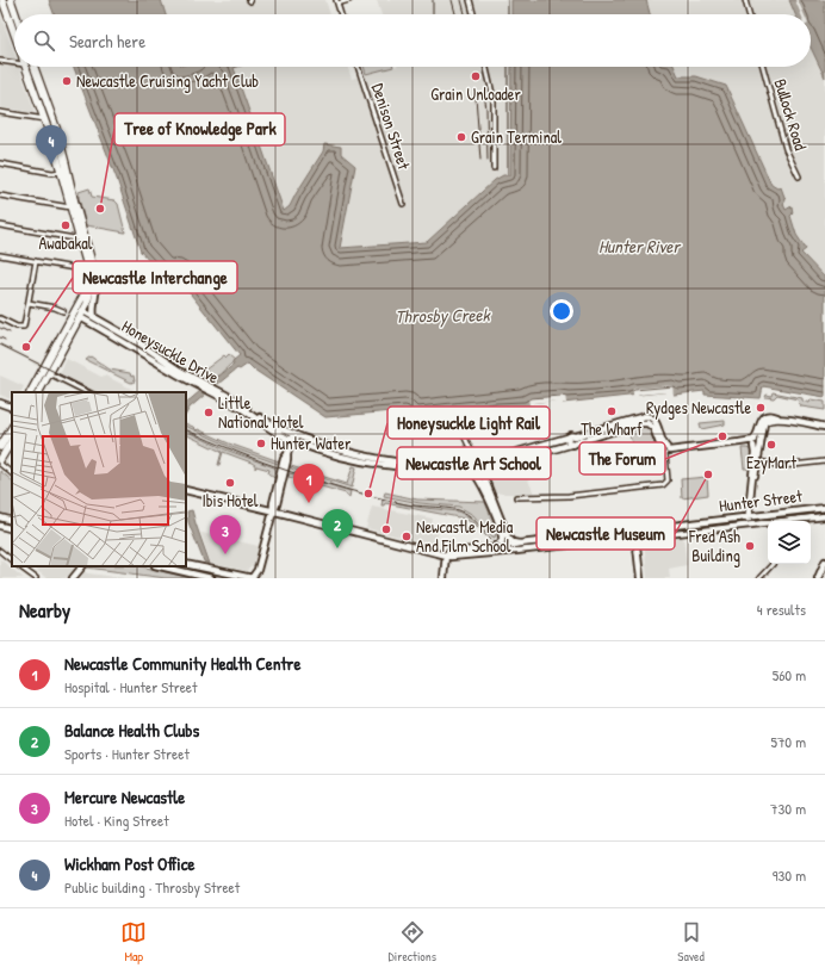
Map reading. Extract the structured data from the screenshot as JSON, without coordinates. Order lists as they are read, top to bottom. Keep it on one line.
{"streets":{"main road":["Honeysuckle Drive","Hunter Street"],"street":["Bullock Road","Denison Street"]},"water":["Hunter River","Throsby Creek"],"places":["Grain Unloader","Newcastle Cruising Yacht Club","Grain Terminal","Tree of Knowledge Park","Awabakal","Newcastle Interchange","Rydges Newcastle","The Wharf","Little National Hotel","The Forum","Hunter Water","EzyMart","Newcastle Museum","Ibis Hotel","Honeysuckle Light Rail","Newcastle Art School","Newcastle Media And Film School","Fred Ash Building"],"page":{"search":"Search here","pins":["4","1","2","3"],"heading":["Nearby","4 results"],"list":[{"mark":"1","name":"Newcastle Community Health Centre","note":"Hospital · Hunter Street","value":"560 m"},{"mark":"2","name":"Balance Health Clubs","note":"Sports · Hunter Street","value":"570 m"},{"mark":"3","name":"Mercure Newcastle","note":"Hotel · King Street","value":"730 m"},{"mark":"4","name":"Wickham Post Office","note":"Public building · Throsby Street","value":"930 m"}],"nav":["Map","Directions","Saved"]}}
